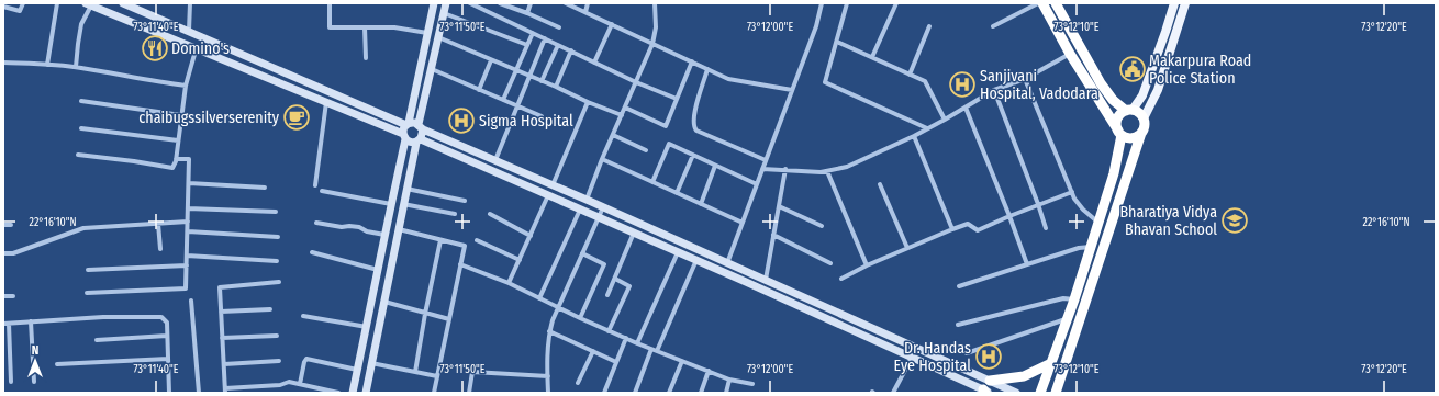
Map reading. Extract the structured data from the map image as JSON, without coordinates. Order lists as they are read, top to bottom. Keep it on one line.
{"places":{"restaurant":["Domino's"],"public building":["Makarpura Road Police Station"],"hospital":["Sanjivani Hospital, Vadodara","Sigma Hospital","Dr. Handas Eye Hospital"],"cafe":["chaibugssilverserenity"],"school or university":["Bharatiya Vidya Bhavan School"]},"north":"top","coordinates":["73°11'40\"E","73°11'50\"E","73°12'00\"E","73°12'10\"E","73°12'20\"E","22°16'10\"N"]}
